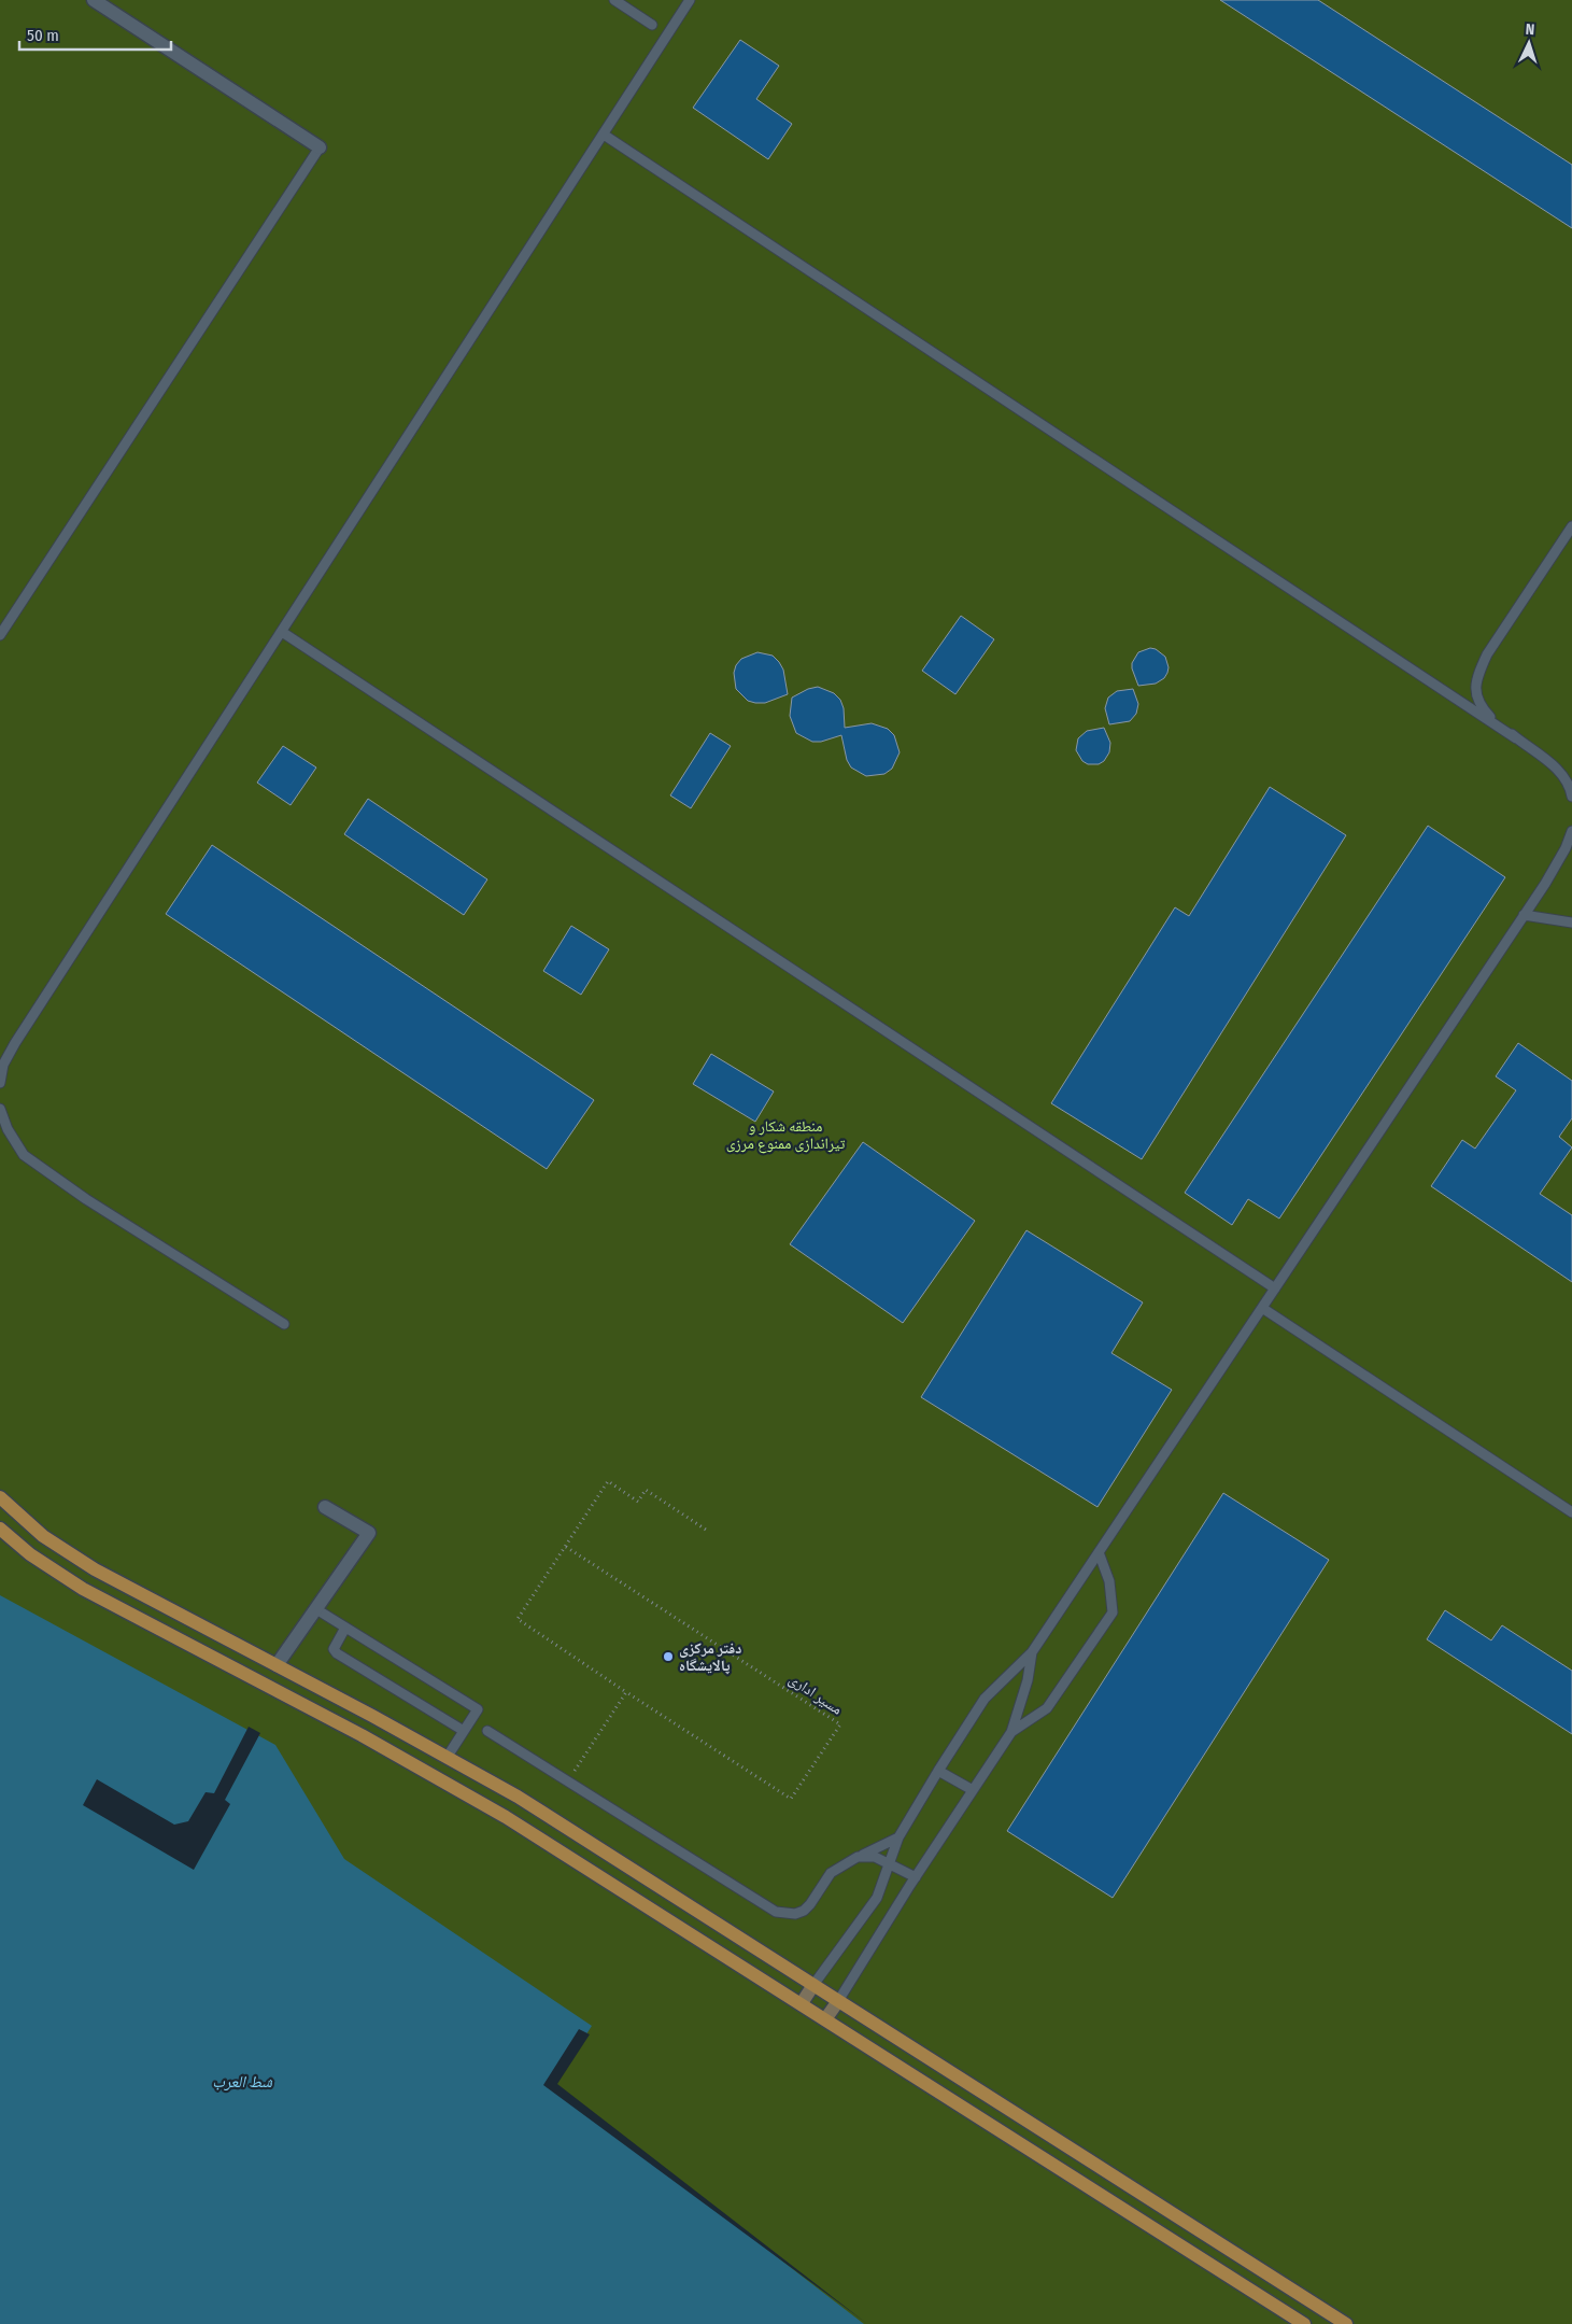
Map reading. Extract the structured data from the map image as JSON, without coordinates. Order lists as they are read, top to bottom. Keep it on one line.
{"streets":{"path":["مسیر اداری"]},"water":["شط العرب"],"parks":["منطقه شکار و تیراندازی ممنوع مرزی"],"places":["دفتر مرکزی پالایشگاه"],"scale_bar":"50 m","north":"top"}
